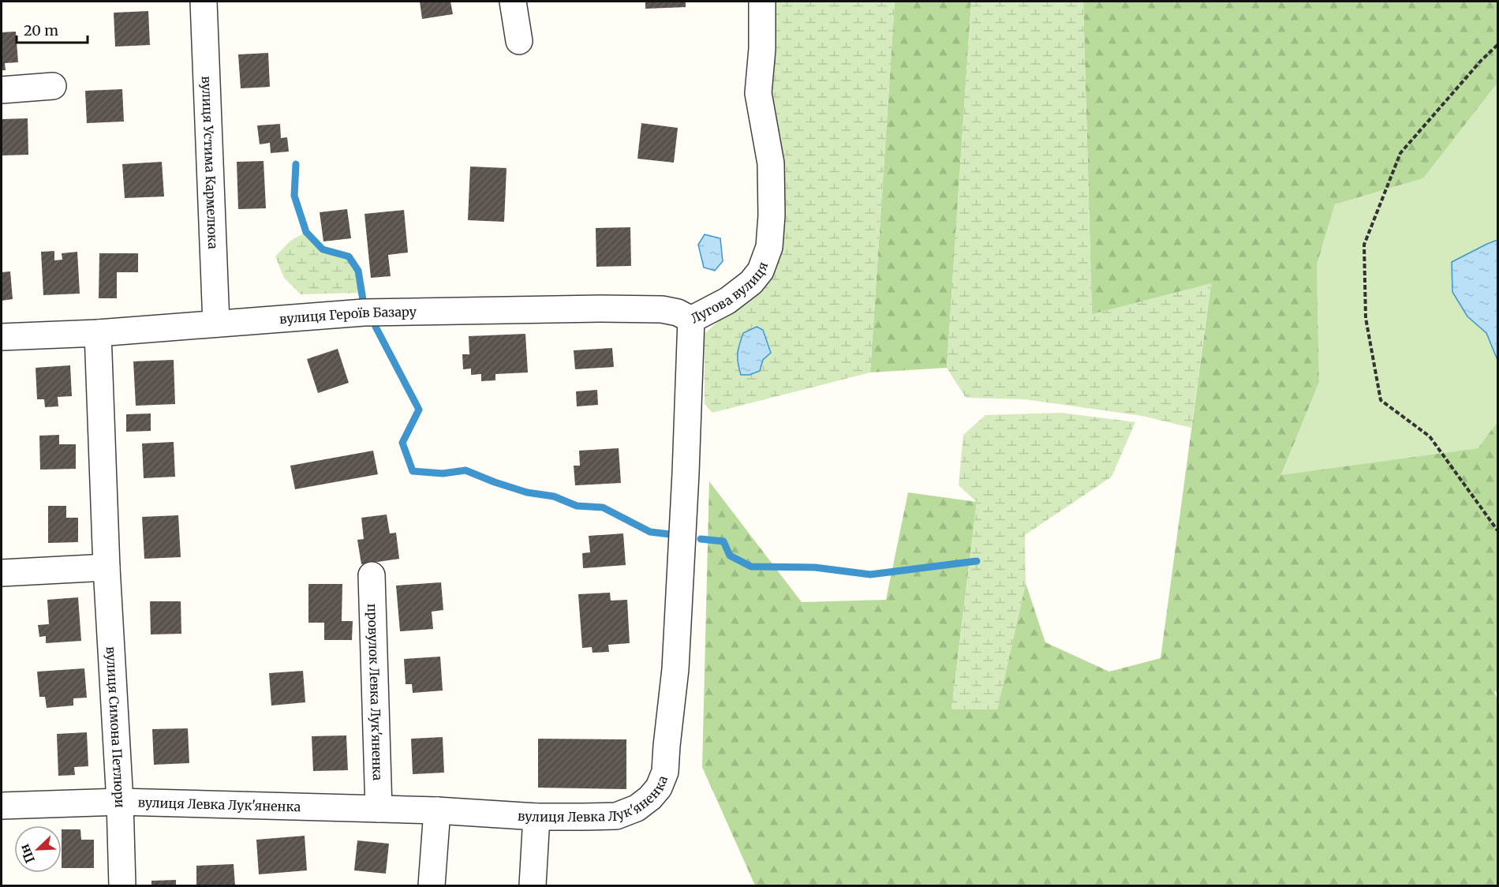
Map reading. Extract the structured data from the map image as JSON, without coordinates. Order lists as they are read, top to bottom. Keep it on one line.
{"streets":{"street":["вулиця Устима Кармелюка","Лугова вулиця","вулиця Героїв Базару","провулок Левка Лук'яненка","вулиця Симона Петлюри","вулиця Левка Лук'яненка"]},"crossings":[["вулиця Устима Кармелюка","вулиця Героїв Базару"],["Лугова вулиця","вулиця Героїв Базару"],["Лугова вулиця","вулиця Левка Лук'яненка"],["вулиця Героїв Базару","вулиця Симона Петлюри"],["провулок Левка Лук'яненка","вулиця Левка Лук'яненка"],["вулиця Симона Петлюри","вулиця Левка Лук'яненка"]],"scale_bar":"20 m","north":"bottom left"}
